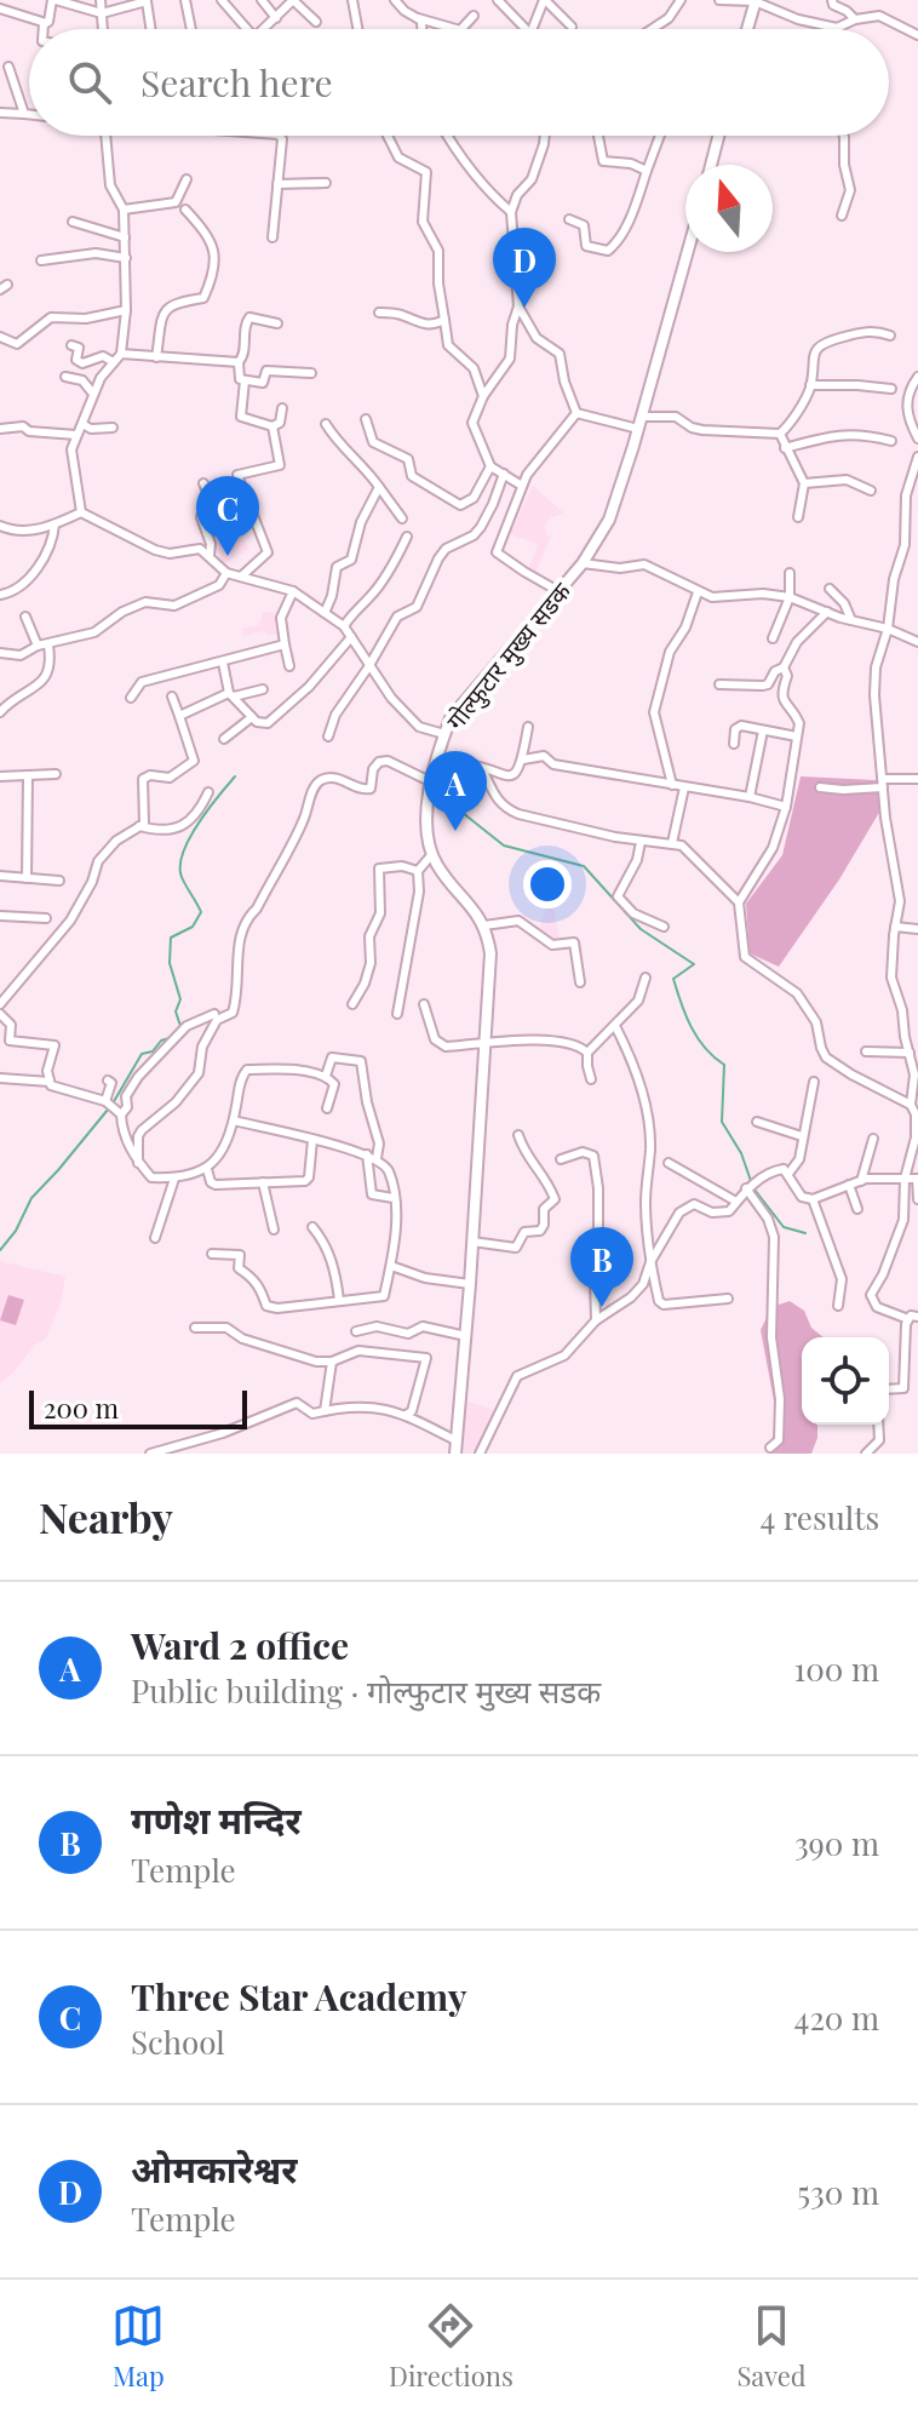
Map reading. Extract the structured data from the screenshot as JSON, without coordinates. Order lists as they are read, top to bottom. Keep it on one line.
{"streets":{"main road":["गोल्फुटार मुख्य सडक"]},"scale_bar":"200 m","north":"top","page":{"search":"Search here","pins":["D","C","A","B"],"scale":"200 m","heading":["Nearby","4 results"],"list":[{"mark":"A","name":"Ward 2 office","note":"Public building · गोल्फुटार मुख्य सडक","value":"100 m"},{"mark":"B","name":"गणेश मन्दिर","note":"Temple","value":"390 m"},{"mark":"C","name":"Three Star Academy","note":"School","value":"420 m"},{"mark":"D","name":"ओमकारेश्वर","note":"Temple","value":"530 m"}],"nav":["Map","Directions","Saved"]}}
